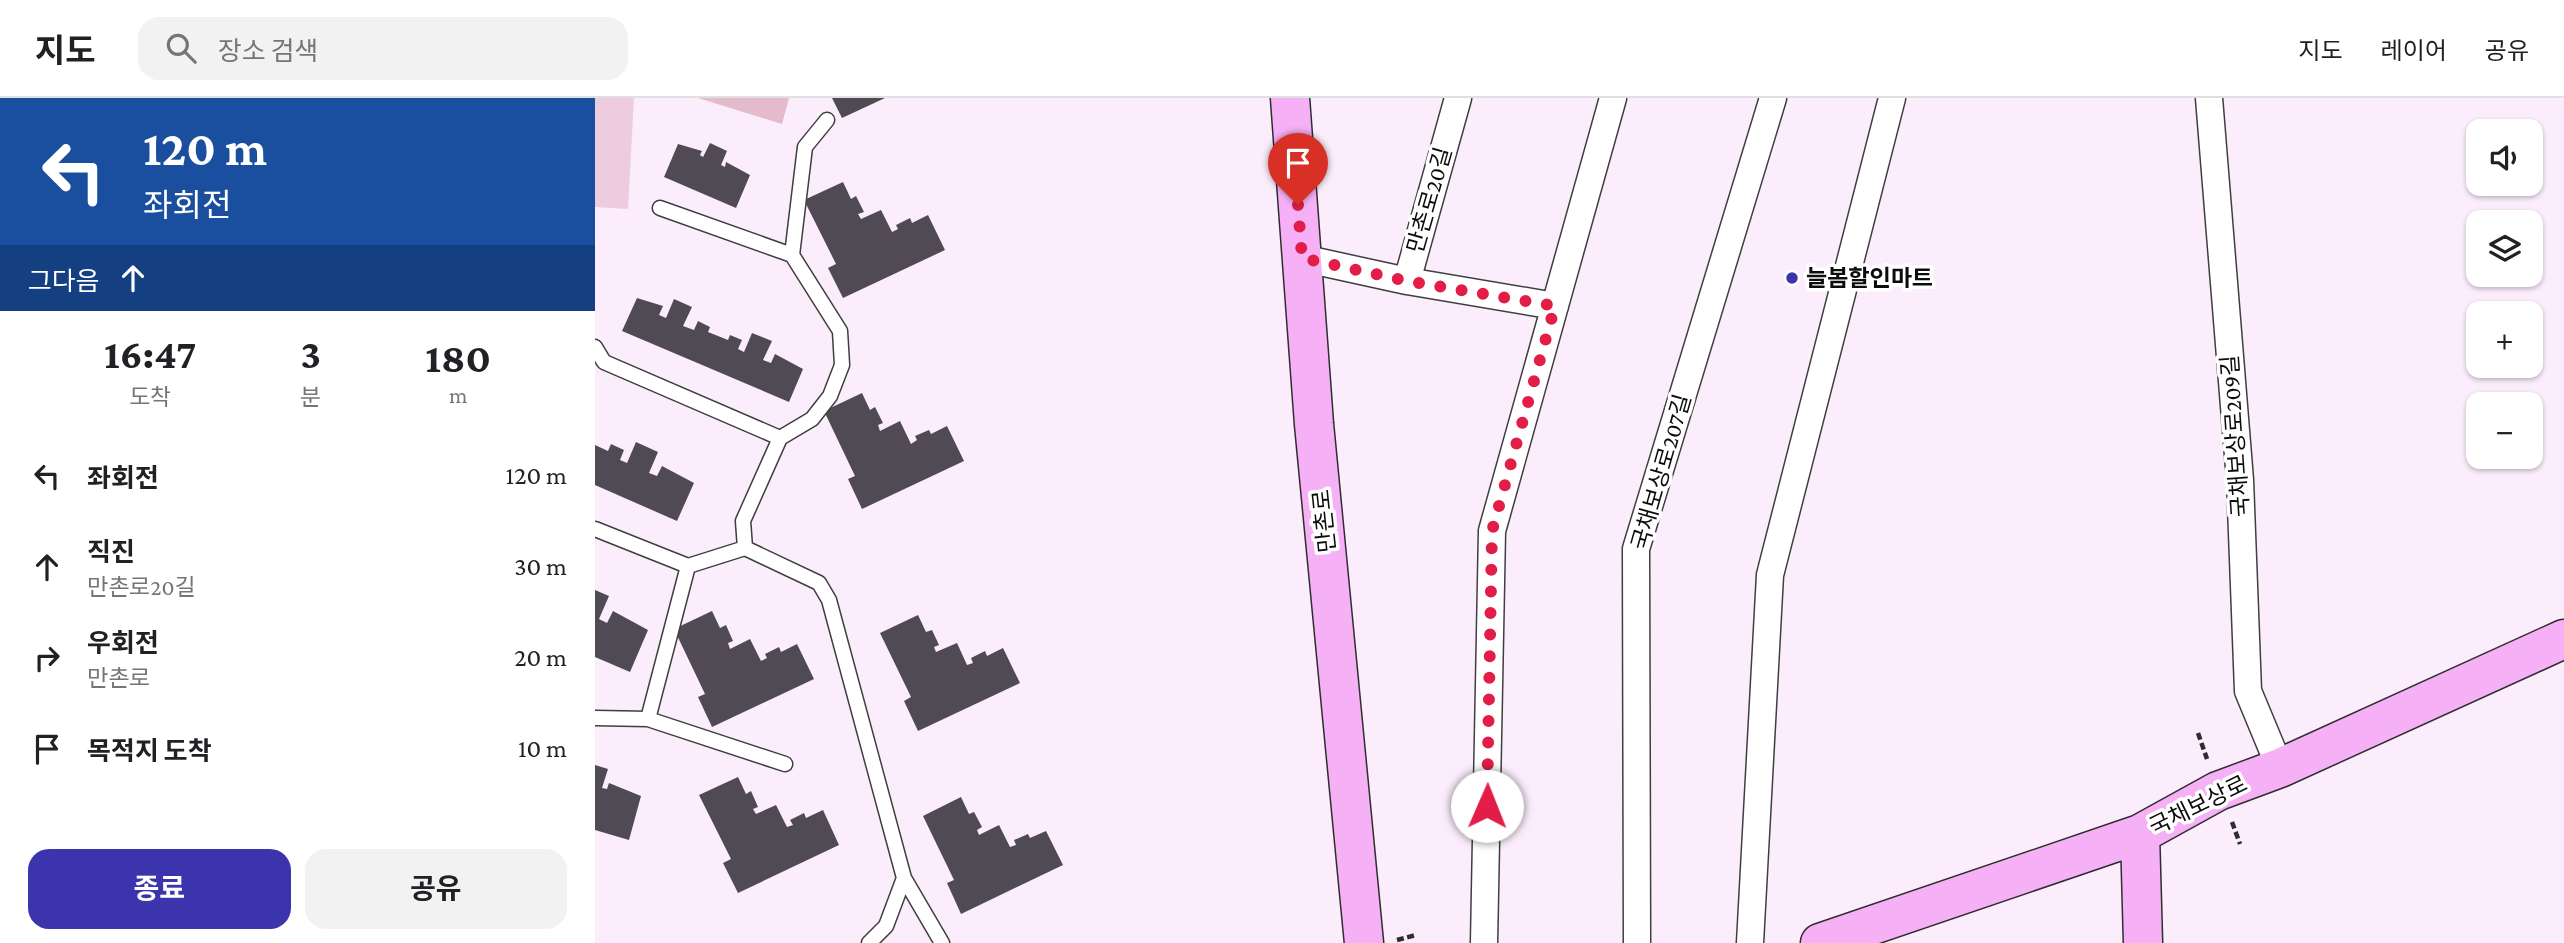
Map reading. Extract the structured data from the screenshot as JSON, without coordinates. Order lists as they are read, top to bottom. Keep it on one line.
{"streets":{"main road":["만촌로","국채보상로"],"street":["만촌로20길","국채보상로209길","국채보상로207길"]},"crossings":[["만촌로20길","만촌로"],["국채보상로209길","국채보상로"]],"places":["늘봄할인마트"],"page":{"header":"지도","search":"장소 검색","nav":["지도","레이어","공유"],"turn":["120 m","좌회전"],"map_buttons":["+","−"],"then":"그다음","eta":["16:47","도착","3","분","180","m"],"list":[{"name":"좌회전","value":"120 m"},{"name":"직진","note":"만촌로20길","value":"30 m"},{"name":"우회전","note":"만촌로","value":"20 m"},{"name":"목적지 도착","value":"10 m"}],"buttons":["종료","공유"]}}
